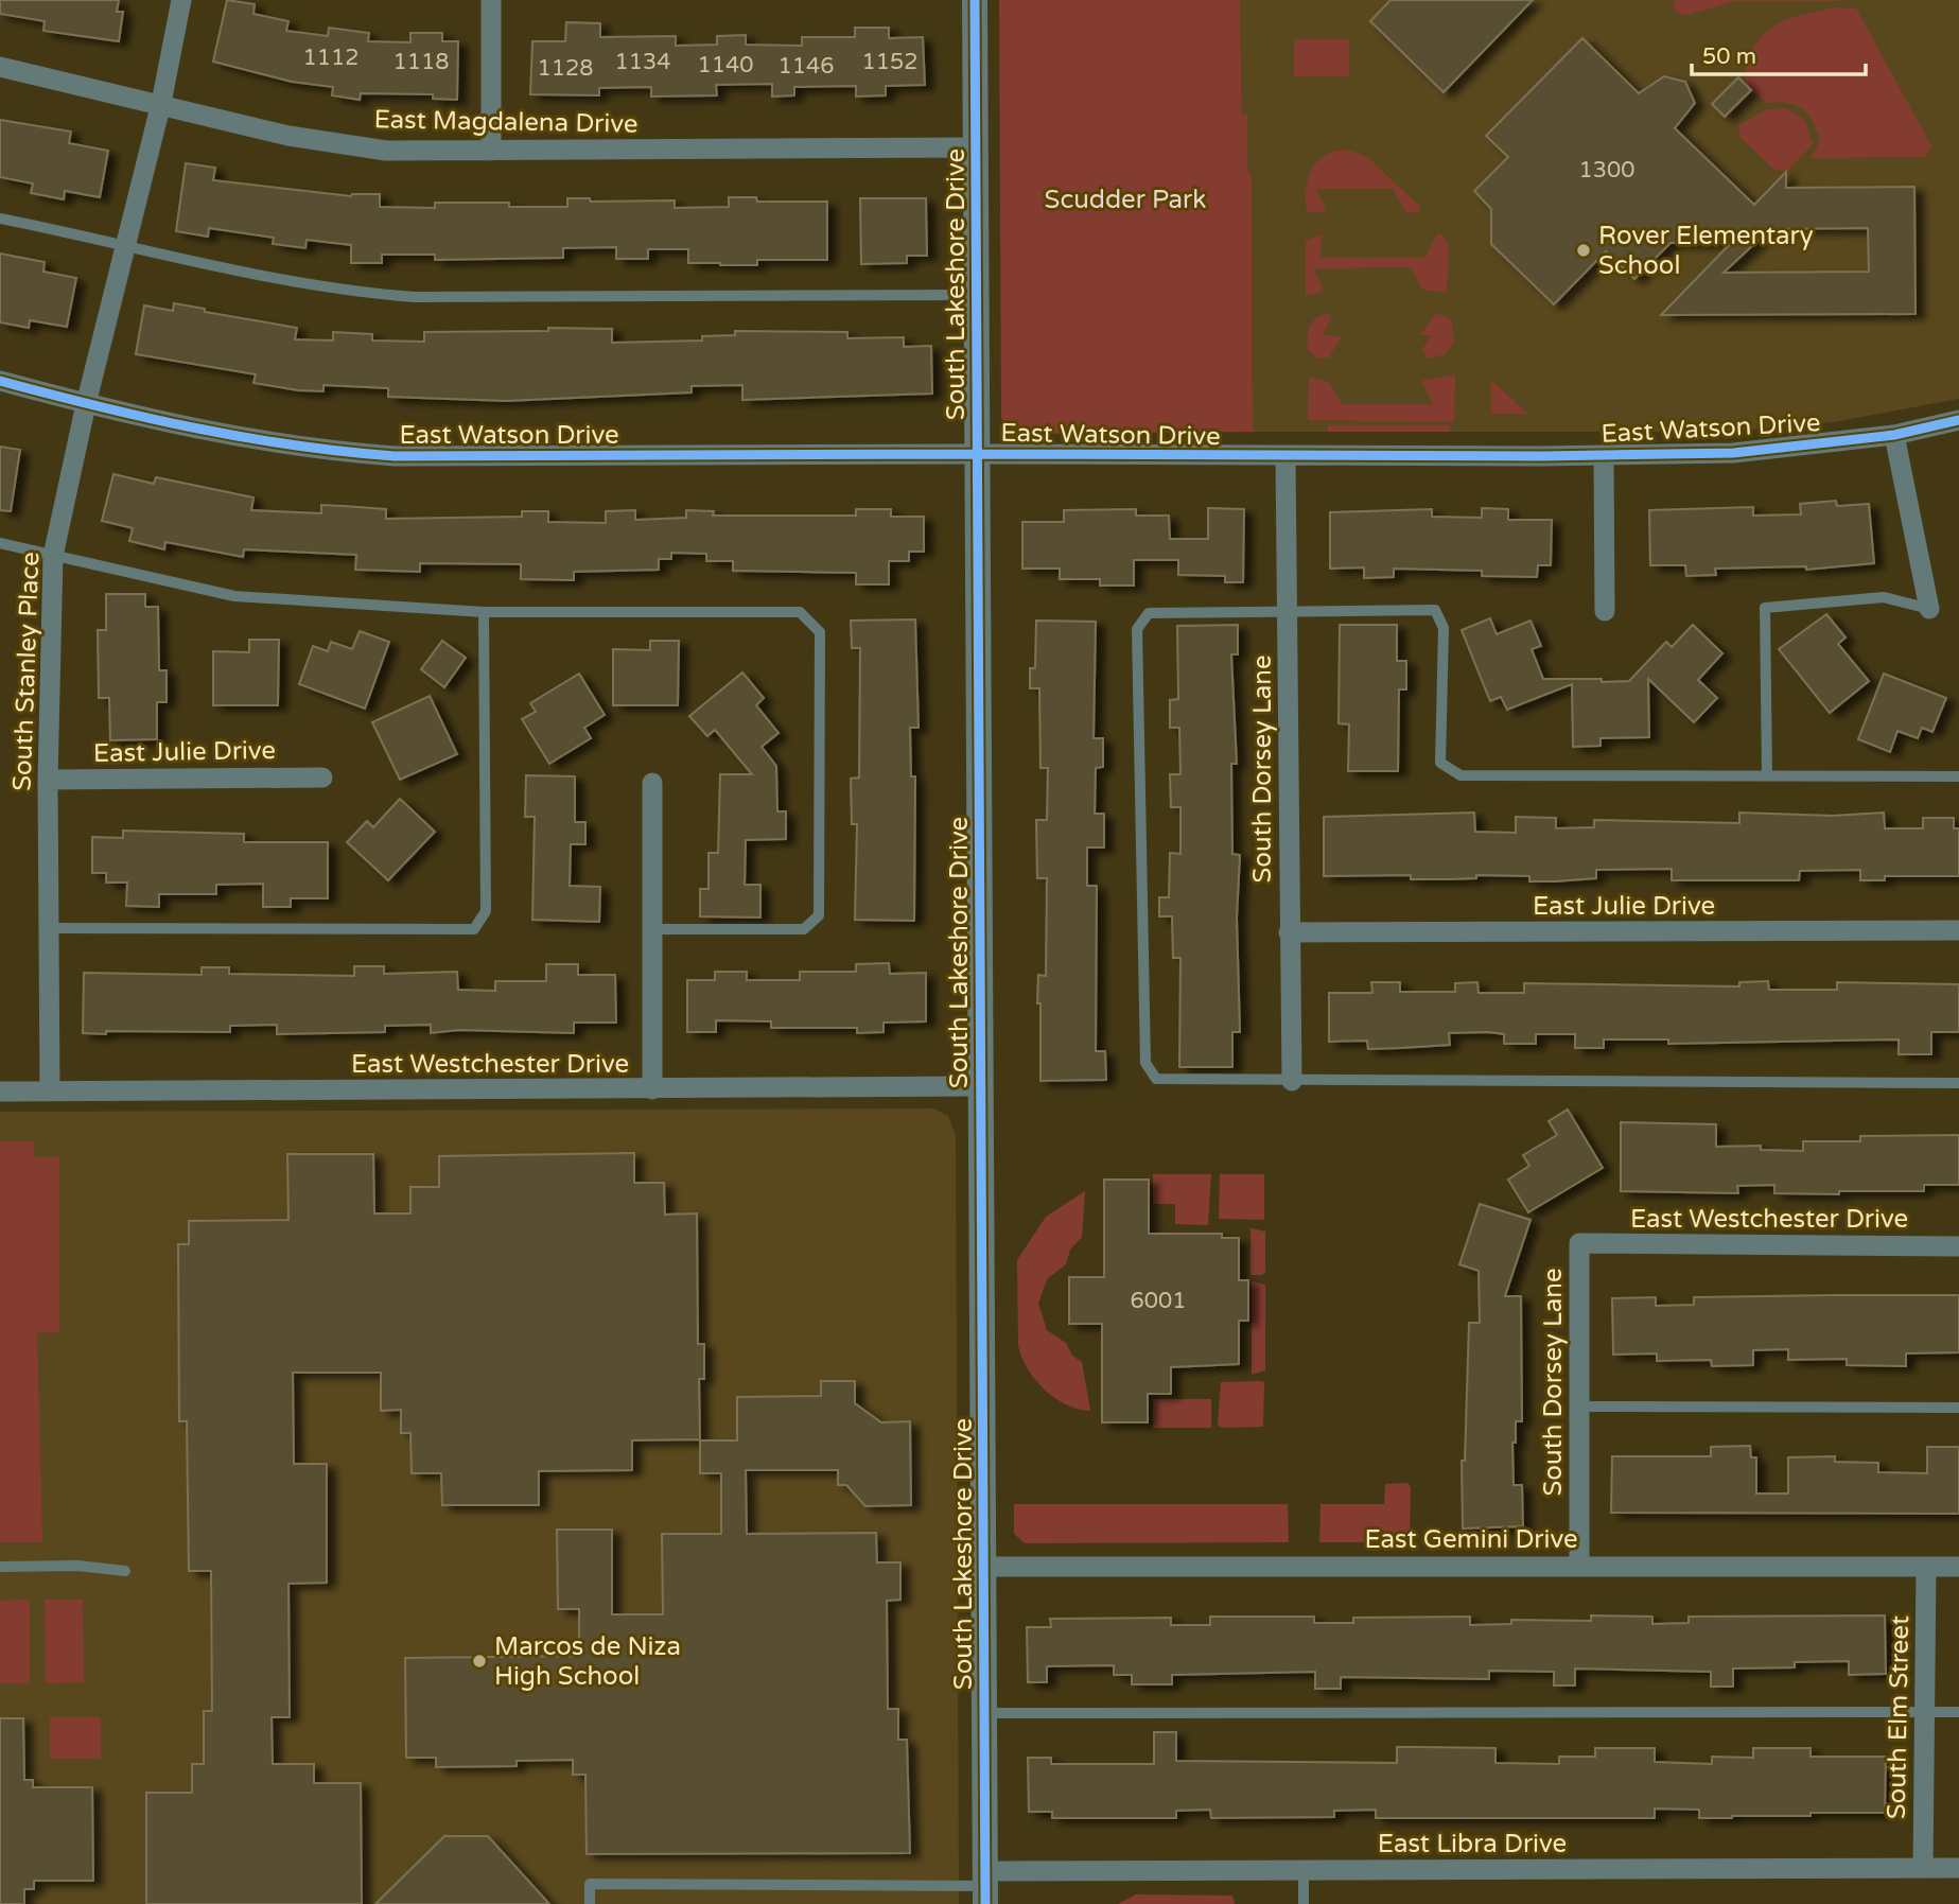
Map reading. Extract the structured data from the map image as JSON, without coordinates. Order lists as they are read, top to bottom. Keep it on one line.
{"streets":{"street":["East Magdalena Drive","South Lakeshore Drive","East Watson Drive","South Stanley Place","East Julie Drive","South Dorsey Lane","East Westchester Drive","East Gemini Drive","South Elm Street","East Libra Drive"]},"crossings":[["East Magdalena Drive","South Lakeshore Drive"],["East Magdalena Drive","South Stanley Place"],["South Lakeshore Drive","East Watson Drive"],["South Lakeshore Drive","East Westchester Drive"],["South Lakeshore Drive","East Gemini Drive"],["South Lakeshore Drive","East Libra Drive"],["East Watson Drive","South Stanley Place"],["East Watson Drive","South Dorsey Lane"],["South Stanley Place","East Julie Drive"],["South Stanley Place","East Westchester Drive"],["East Julie Drive","South Dorsey Lane"],["South Dorsey Lane","East Westchester Drive"],["South Dorsey Lane","East Gemini Drive"],["East Gemini Drive","South Elm Street"],["South Elm Street","East Libra Drive"]],"parks":["Scudder Park"],"places":["Rover Elementary School","Marcos de Niza High School"],"house_numbers":["1112","1118","1134","1152","1140","1146","1128","1300","6001"],"scale_bar":"50 m"}
